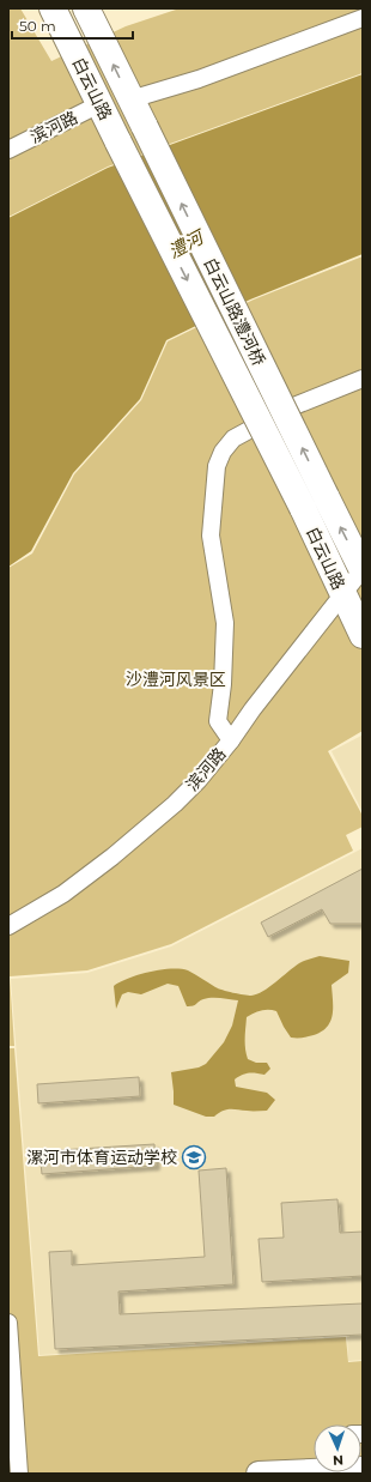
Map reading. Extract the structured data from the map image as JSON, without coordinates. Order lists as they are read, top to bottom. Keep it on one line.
{"streets":{"highway":["白云山路","白云山路澧河桥"],"street":["滨河路"]},"crossings":[["白云山路","滨河路"],["白云山路","白云山路澧河桥"]],"water":["澧河"],"parks":["沙澧河风景区"],"places":{"school or university":["漯河市体育运动学校"]},"scale_bar":"50 m","north":"bottom"}
